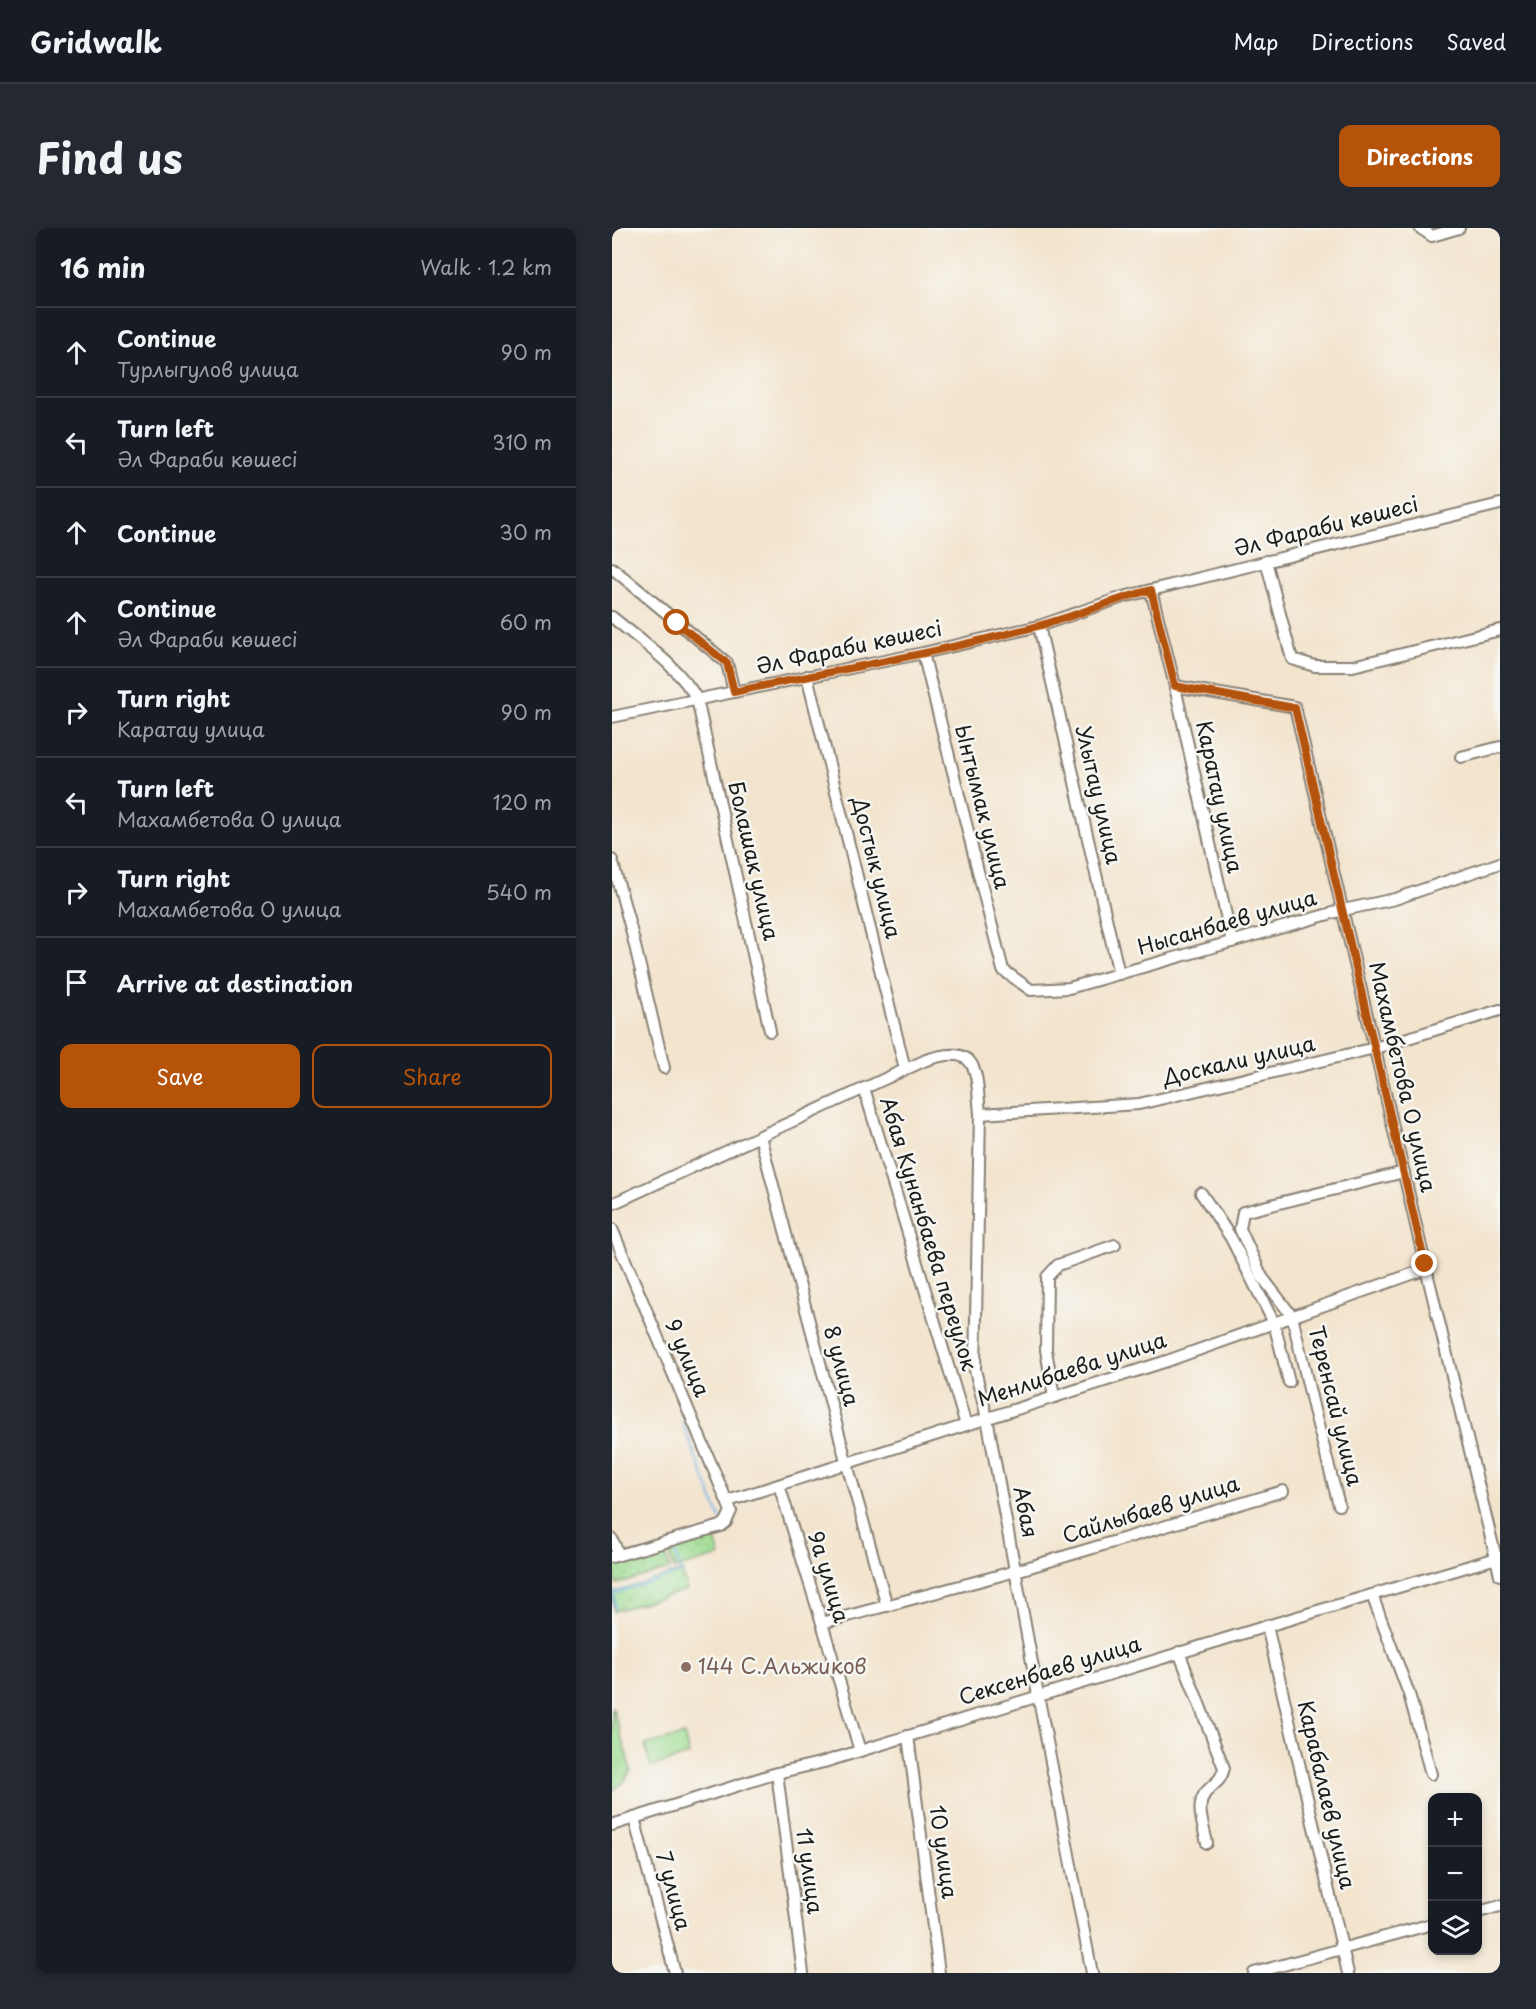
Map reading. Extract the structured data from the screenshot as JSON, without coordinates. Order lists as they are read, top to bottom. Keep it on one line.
{"streets":{"street":["Әл Фараби көшесі","Улытау улица","Каратау улица","Ынтымак улица","Болашак улица","Достык улица","Нысанбаев улица","Доскали улица","Махамбетова О улица","Абая Кунанбаева переулок","9 улица","8 улица","Менлибаева улица","Теренсай улица","Сайлыбаев улица","Абая","9а улица","Сексенбаев улица","Карабалаев улица","10 улица","11 улица","7 улица"]},"crossings":[["Әл Фараби көшесі","Улытау улица"],["Әл Фараби көшесі","Каратау улица"],["Әл Фараби көшесі","Ынтымак улица"],["Әл Фараби көшесі","Болашак улица"],["Әл Фараби көшесі","Достык улица"],["Улытау улица","Нысанбаев улица"],["Каратау улица","Нысанбаев улица"],["Каратау улица","Махамбетова О улица"],["Ынтымак улица","Нысанбаев улица"],["Достык улица","Абая"],["Нысанбаев улица","Махамбетова О улица"],["Доскали улица","Махамбетова О улица"],["Доскали улица","Абая"],["Махамбетова О улица","Менлибаева улица"],["Махамбетова О улица","Сексенбаев улица"],["Абая Кунанбаева переулок","Менлибаева улица"],["9 улица","Менлибаева улица"],["8 улица","Менлибаева улица"],["8 улица","Сайлыбаев улица"],["Менлибаева улица","Теренсай улица"],["Менлибаева улица","Абая"],["Менлибаева улица","9а улица"],["Сайлыбаев улица","Абая"],["Сайлыбаев улица","9а улица"],["Абая","Сексенбаев улица"],["9а улица","Сексенбаев улица"],["Сексенбаев улица","Карабалаев улица"],["Сексенбаев улица","10 улица"],["Сексенбаев улица","11 улица"],["Сексенбаев улица","7 улица"]],"places":["144 С.Альжиков"],"page":{"header":"Gridwalk","nav":["Map","Directions","Saved"],"title":"Find us","buttons":["Directions",["Save","Share"]],"heading":["16 min","Walk · 1.2 km"],"list":[["Continue","Турлыгулов улица","90 m"],["Turn left","Әл Фараби көшесі","310 m"],["Continue","30 m"],["Continue","Әл Фараби көшесі","60 m"],["Turn right","Каратау улица","90 m"],["Turn left","Махамбетова О улица","120 m"],["Turn right","Махамбетова О улица","540 m"],"Arrive at destination"],"map_buttons":["+","−"]}}
